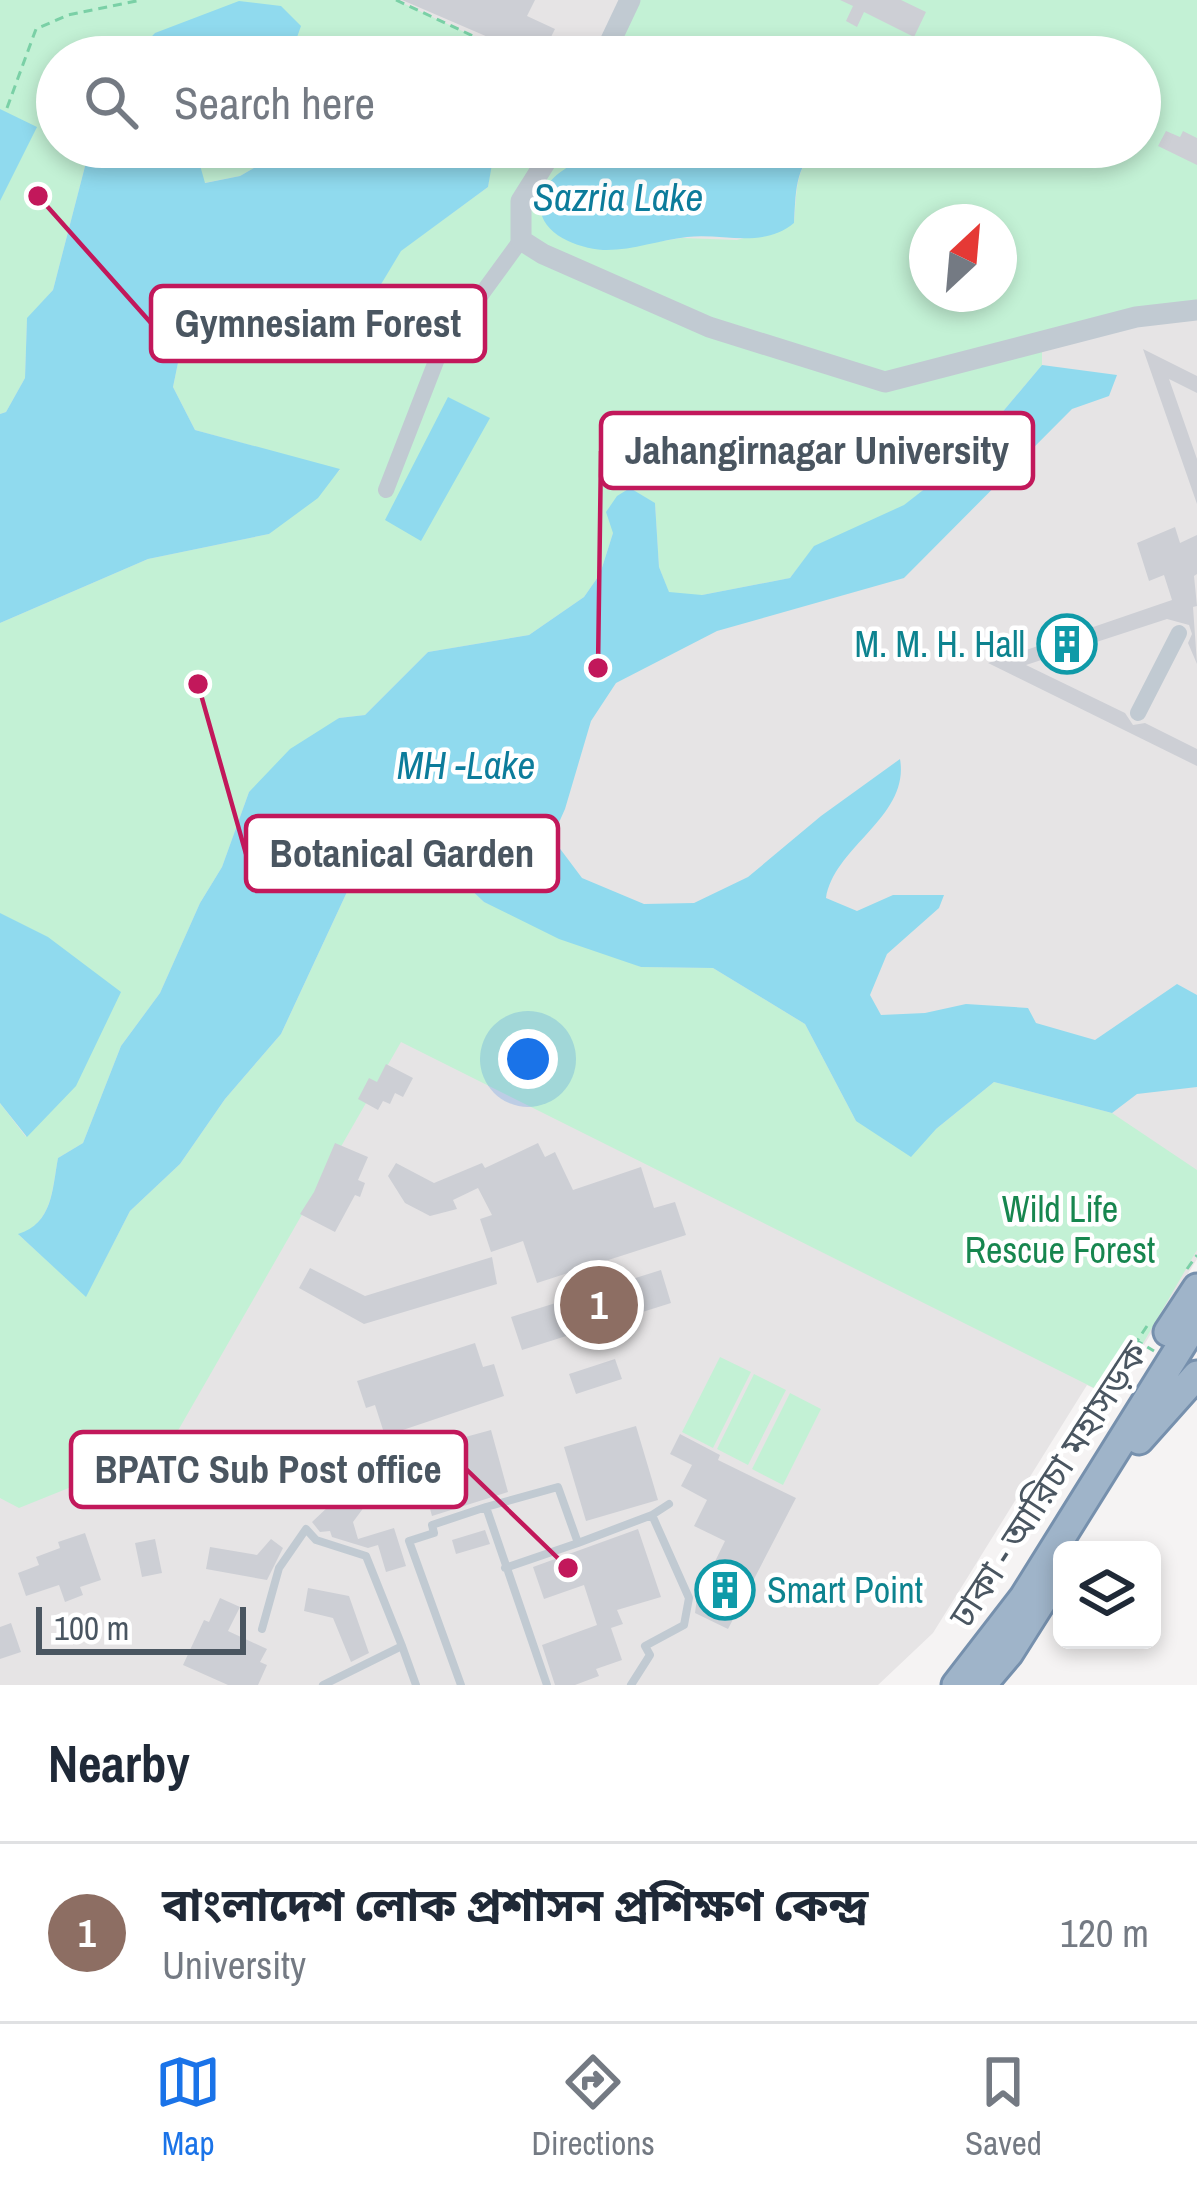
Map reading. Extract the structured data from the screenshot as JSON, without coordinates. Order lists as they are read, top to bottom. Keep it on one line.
{"streets":{"highway":["ঢাকা - আরিচা মহাসড়ক"]},"water":["Sazria Lake","MH -Lake"],"parks":["Wild Life Rescue Forest"],"places":{"other":["Gymnesiam Forest","Jahangirnagar University","Botanical Garden","BPATC Sub Post office"],"building":["M. M. H. Hall","Smart Point"]},"scale_bar":"100 m","north":"top right","page":{"search":"Search here","pins":"1","scale":"100 m","heading":"Nearby","list":[{"mark":"1","name":"বাংলাদেশ লোক প্রশাসন প্রশিক্ষণ কেন্দ্র","note":"University","value":"120 m"}],"nav":["Map","Directions","Saved"]}}
